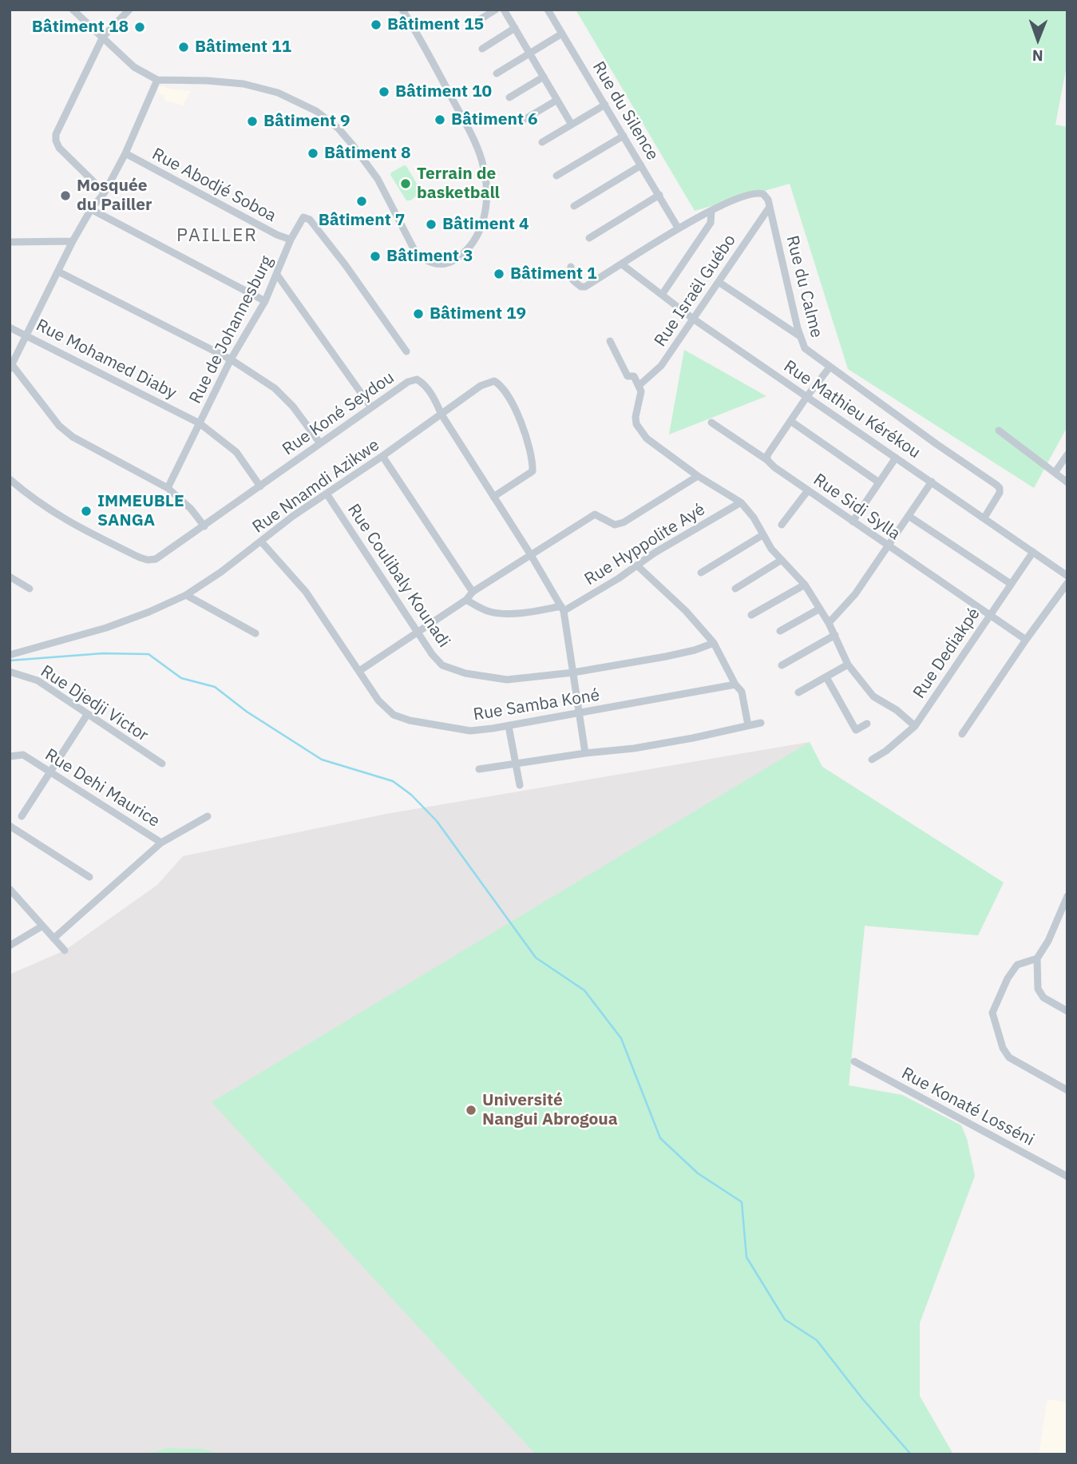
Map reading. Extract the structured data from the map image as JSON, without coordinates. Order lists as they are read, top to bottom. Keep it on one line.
{"streets":{"street":["Rue du Silence","Rue Abodjé Soboa","Rue du Calme","Rue Israël Guébo","Rue de Johannesburg","Rue Mohamed Diaby","Rue Mathieu Kérékou","Rue Koné Seydou","Rue Nnamdi Azikwe","Rue Sidi Sylla","Rue Hyppolite Ayé","Rue Coulibaly Kounadi","Rue Dediakpé","Rue Djedji Victor","Rue Samba Koné","Rue Dehi Maurice","Rue Konaté Losséni"]},"crossings":[["Rue Abodjé Soboa","Rue de Johannesburg"],["Rue du Calme","Rue Israël Guébo"],["Rue du Calme","Rue Mathieu Kérékou"],["Rue Israël Guébo","Rue Mathieu Kérékou"],["Rue de Johannesburg","Rue Mohamed Diaby"],["Rue Mohamed Diaby","Rue Koné Seydou"],["Rue Mathieu Kérékou","Rue Dediakpé"],["Rue Koné Seydou","Rue Nnamdi Azikwe"],["Rue Koné Seydou","Rue Hyppolite Ayé"],["Rue Koné Seydou","Rue Coulibaly Kounadi"],["Rue Koné Seydou","Rue Samba Koné"],["Rue Nnamdi Azikwe","Rue Coulibaly Kounadi"],["Rue Nnamdi Azikwe","Rue Samba Koné"],["Rue Sidi Sylla","Rue Dediakpé"]],"districts":["PAILLER"],"places":["Bâtiment 15","Bâtiment 18","Bâtiment 11","Bâtiment 10","Bâtiment 6","Bâtiment 9","Bâtiment 8","Terrain de basketball","Mosquée du Pailler","Bâtiment 7","Bâtiment 4","Bâtiment 3","Bâtiment 1","Bâtiment 19","IMMEUBLE SANGA","Université Nangui Abrogoua"],"north":"bottom"}
